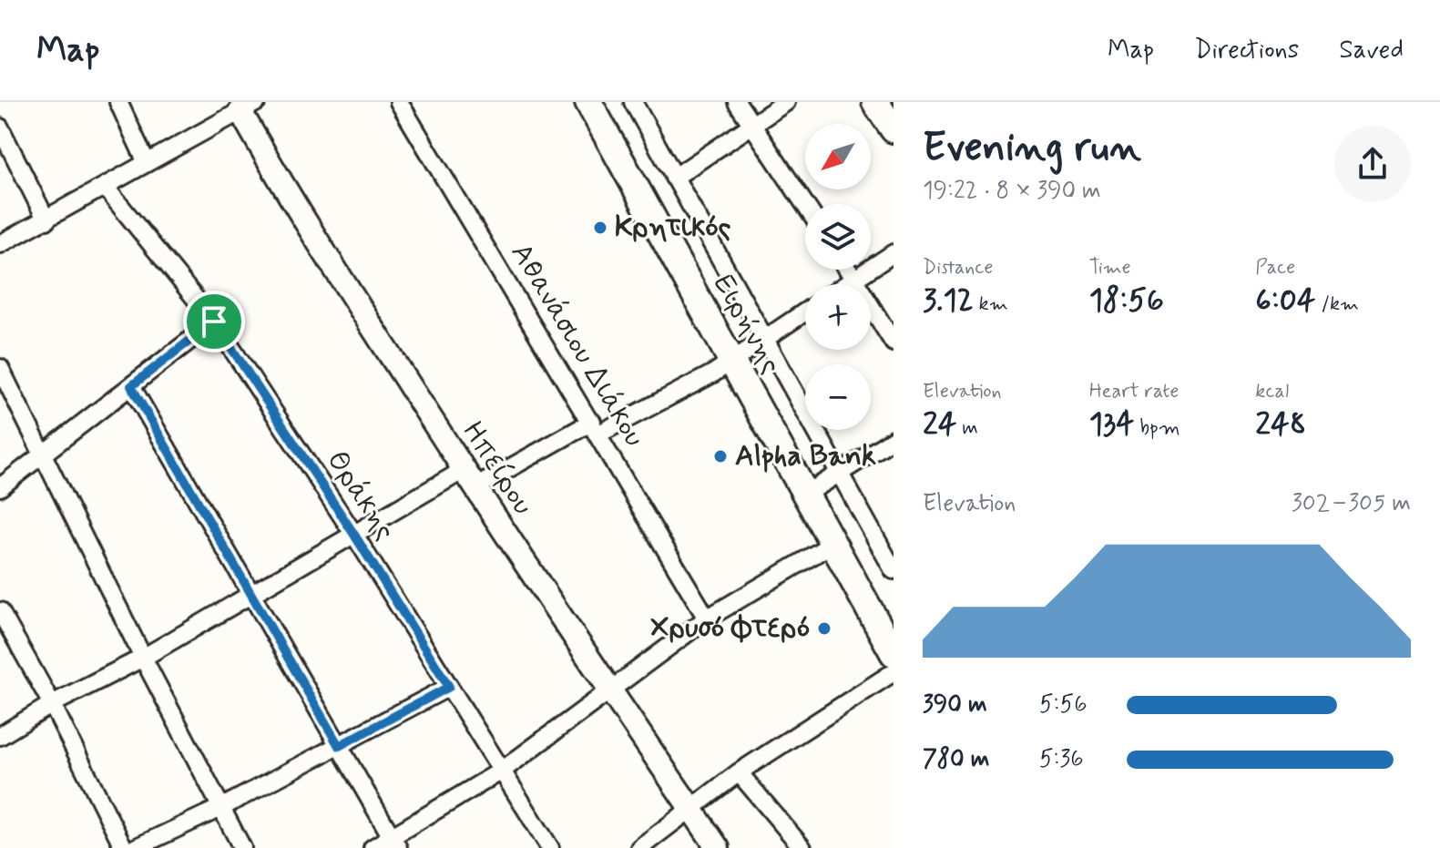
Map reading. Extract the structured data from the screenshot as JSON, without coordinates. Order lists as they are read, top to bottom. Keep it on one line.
{"streets":{"main road":["Ειρήνης"],"street":["Αθανάσιου Διάκου","Ηπείρου","Θράκης"]},"places":["Κρητικός","Alpha Bank","Χρυσό Φτερό"],"north":"bottom left","page":{"header":"Map","nav":["Map","Directions","Saved"],"heading":["Evening run","19:22 · 8 × 390 m"],"map_buttons":["+","−"],"stats":[["Distance","3.12 km"],["Time","18:56"],["Pace","6:04 /km"],["Elevation","24 m"],["Heart rate","134 bpm"],["kcal","248"]],"chart":["Elevation","302–305 m"],"list":[{"name":"390 m","note":"5:56"},{"name":"780 m","note":"5:36"}]}}
